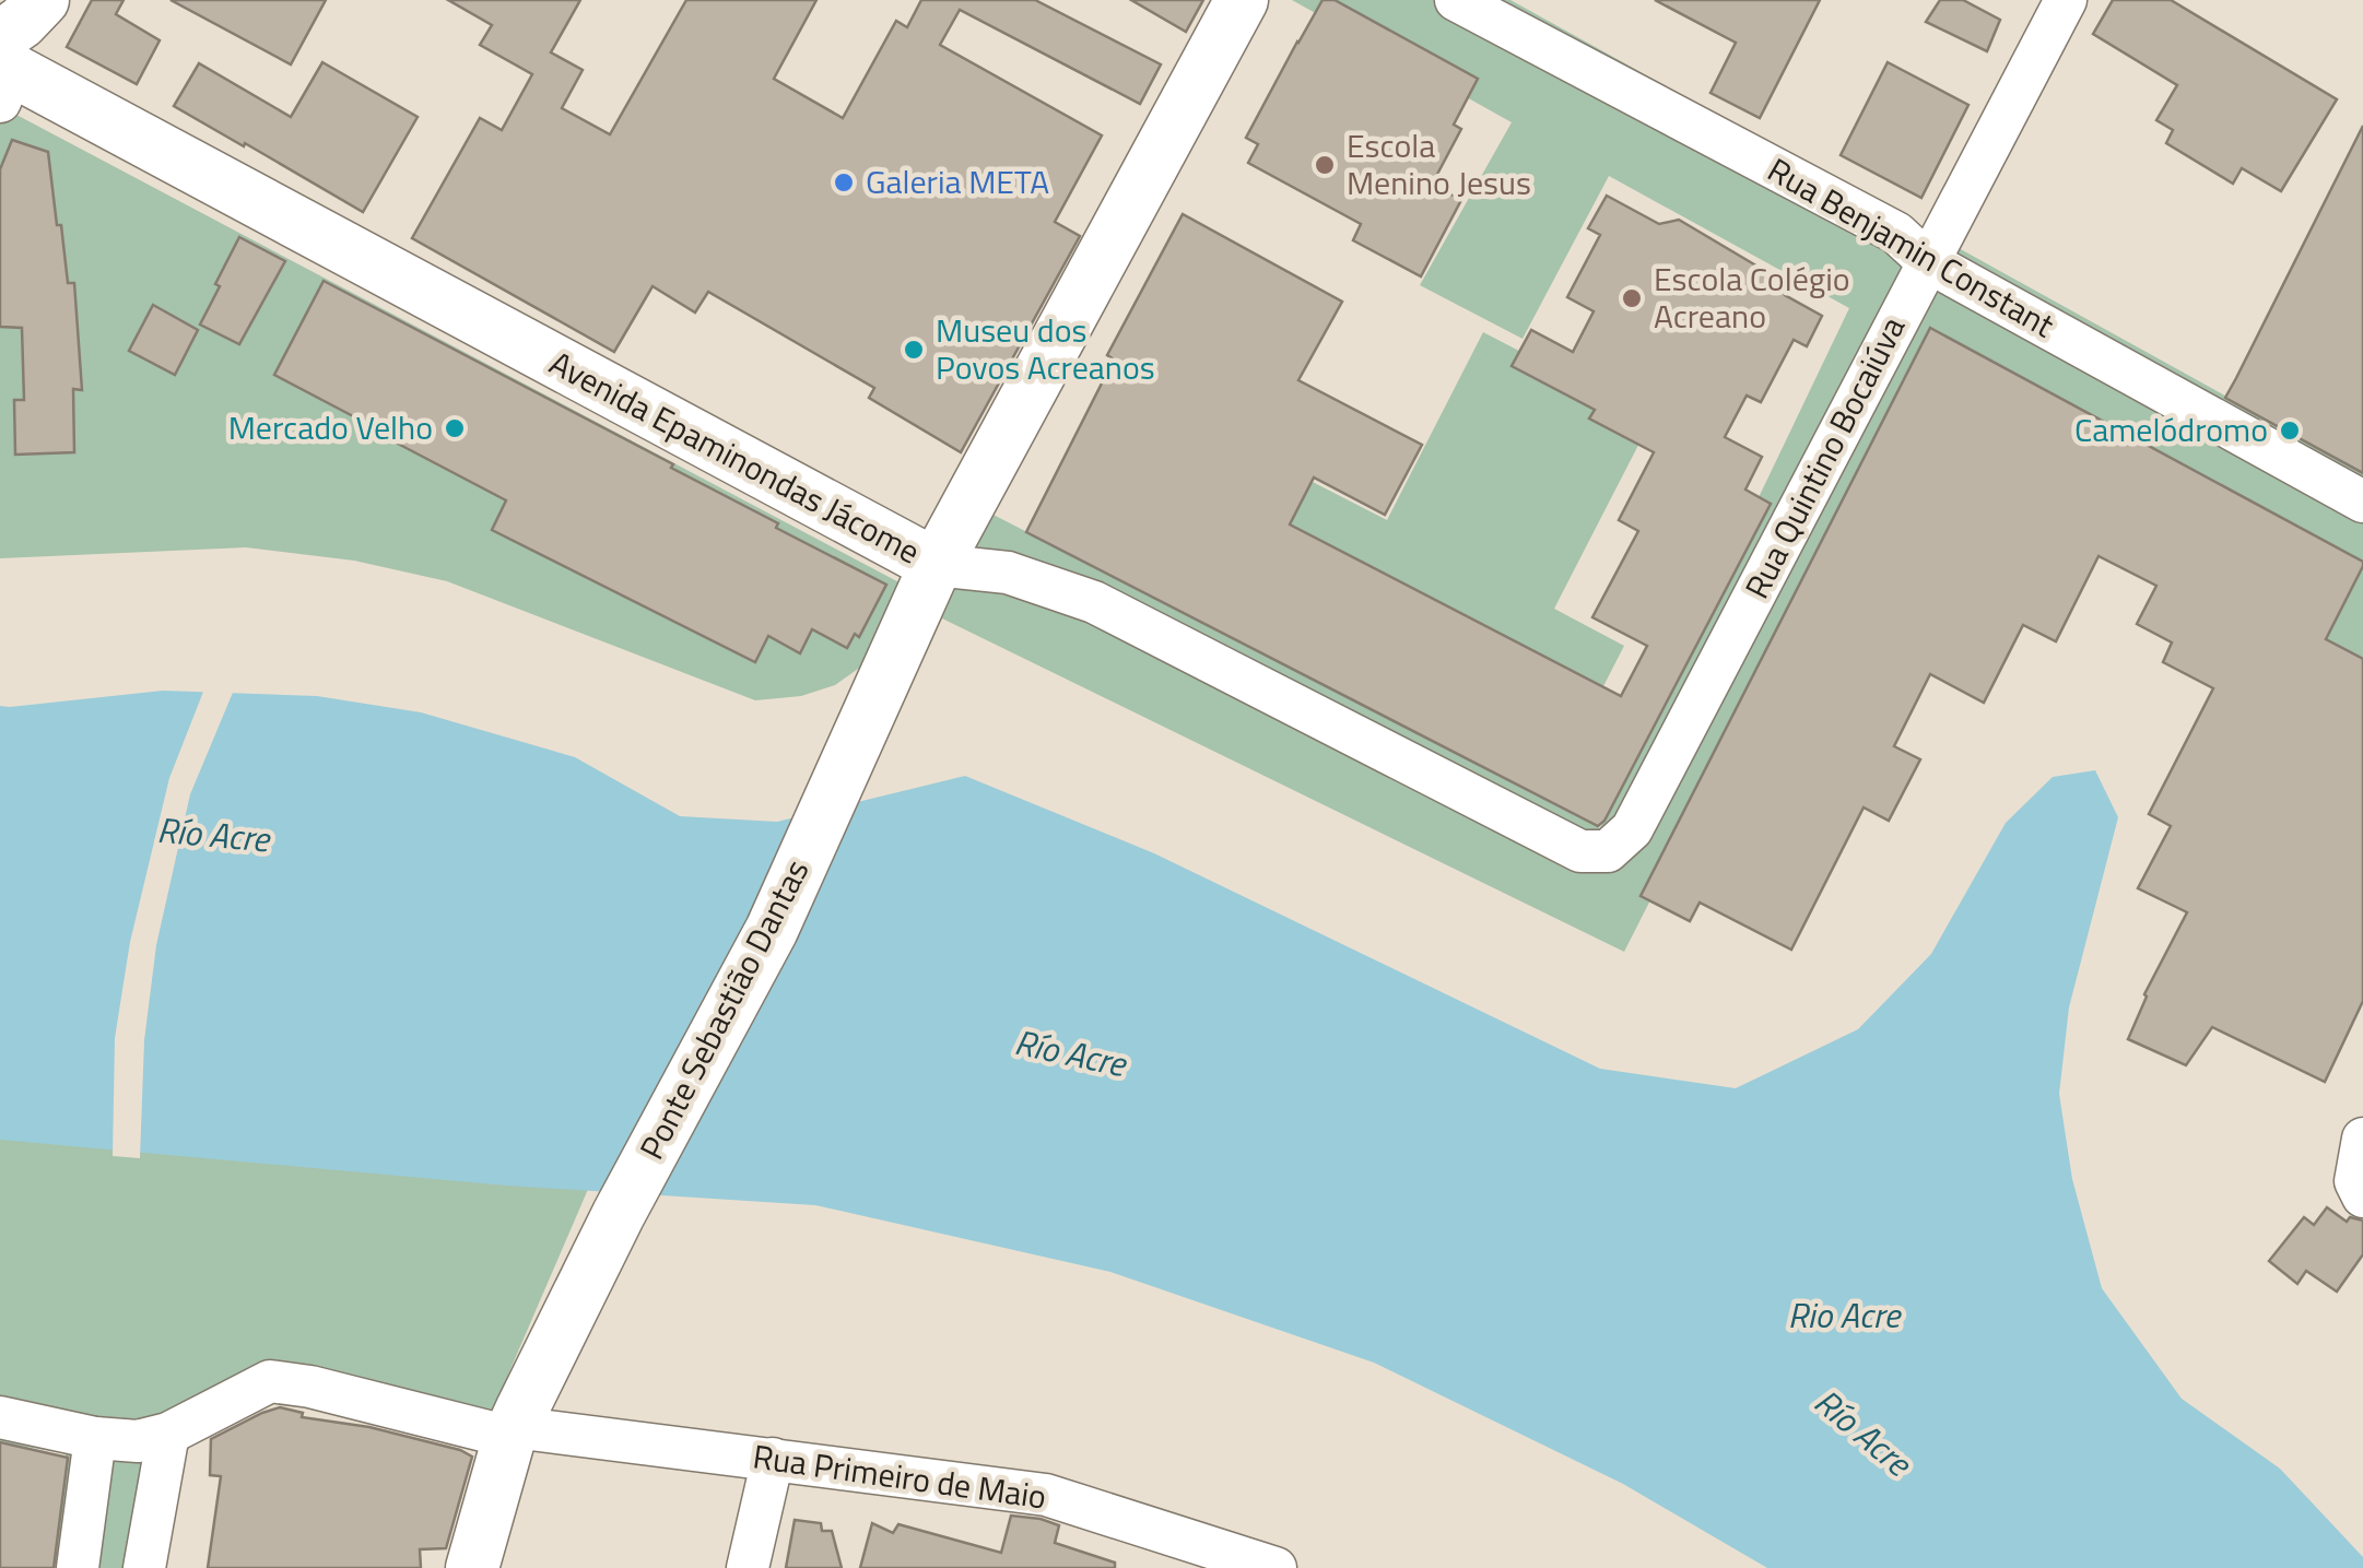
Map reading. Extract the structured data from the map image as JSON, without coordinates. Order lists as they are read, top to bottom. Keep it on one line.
{"streets":{"main road":["Avenida Epaminondas Jácome","Ponte Sebastião Dantas"],"street":["Rua Benjamin Constant","Rua Quintino Bocaiúva","Rua Primeiro de Maio"]},"crossings":[["Rua Benjamin Constant","Rua Quintino Bocaiúva"],["Avenida Epaminondas Jácome","Rua Quintino Bocaiúva"],["Avenida Epaminondas Jácome","Ponte Sebastião Dantas"],["Ponte Sebastião Dantas","Rua Primeiro de Maio"]],"water":["Río Acre","Rio Acre"],"places":["Escola Menino Jesus","Galeria META","Escola Colégio Acreano","Museu dos Povos Acreanos","Mercado Velho","Camelódromo"]}
